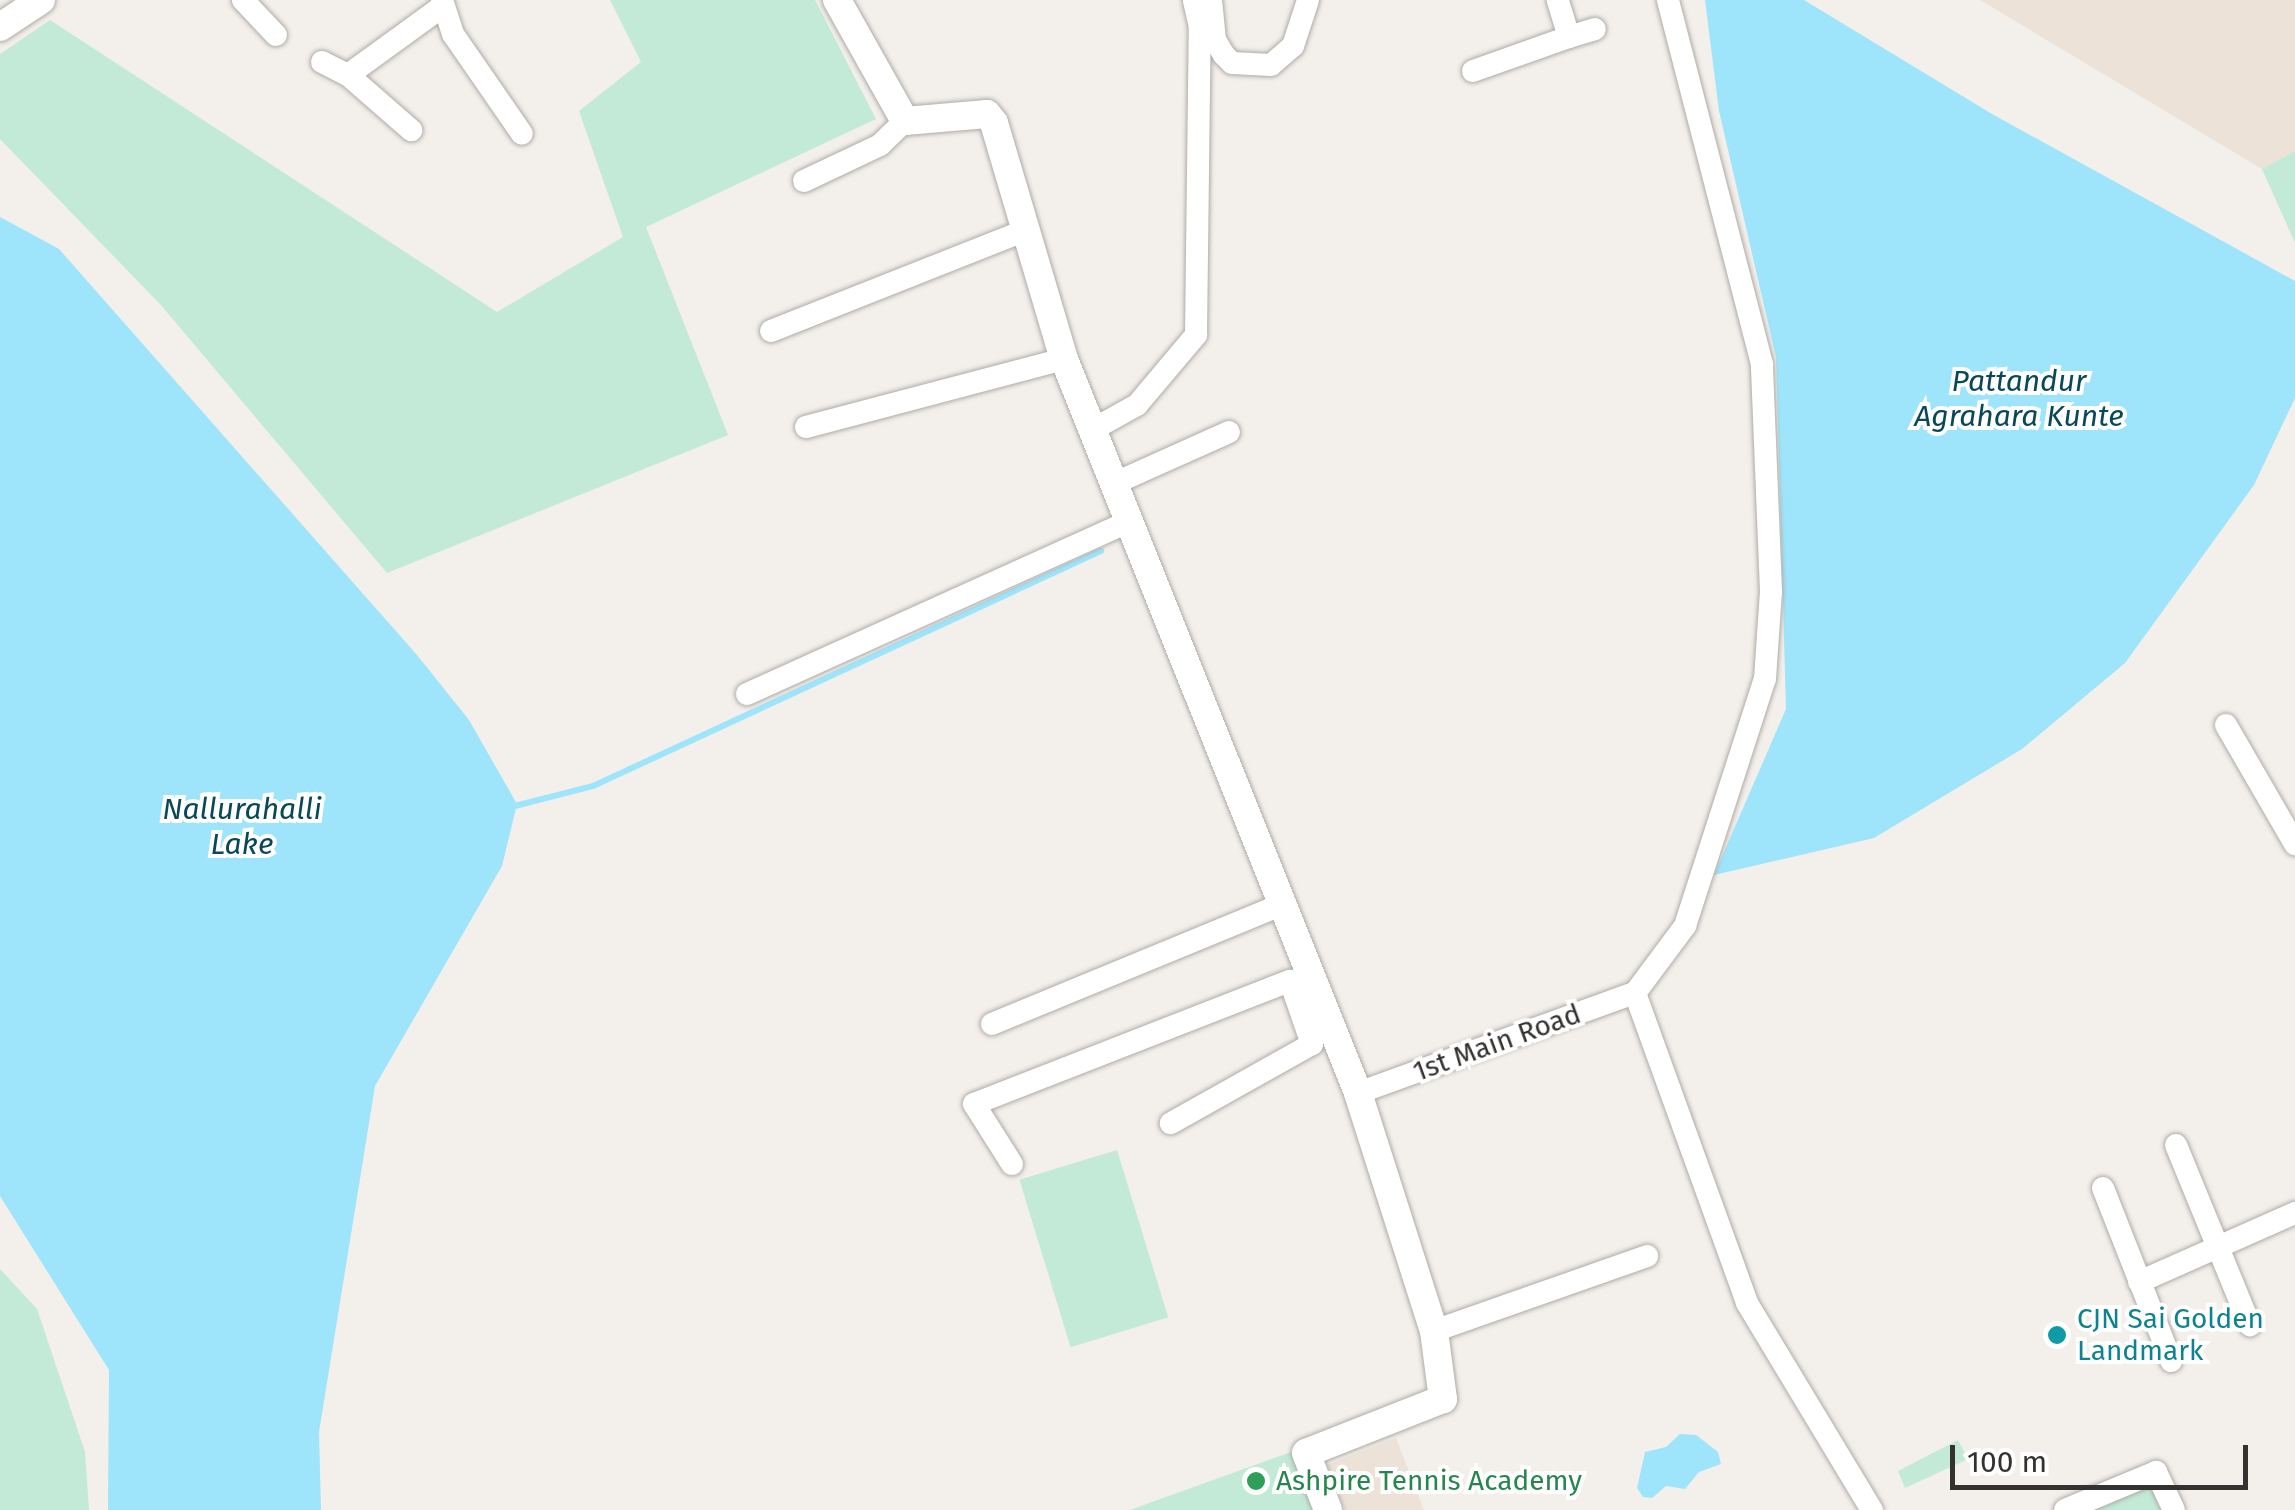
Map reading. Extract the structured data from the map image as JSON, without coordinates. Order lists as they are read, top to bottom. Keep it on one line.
{"streets":{"street":["1st Main Road"]},"water":["Pattandur Agrahara Kunte","Nallurahalli Lake"],"places":["CJN Sai Golden Landmark","Ashpire Tennis Academy"],"scale_bar":"100 m"}
